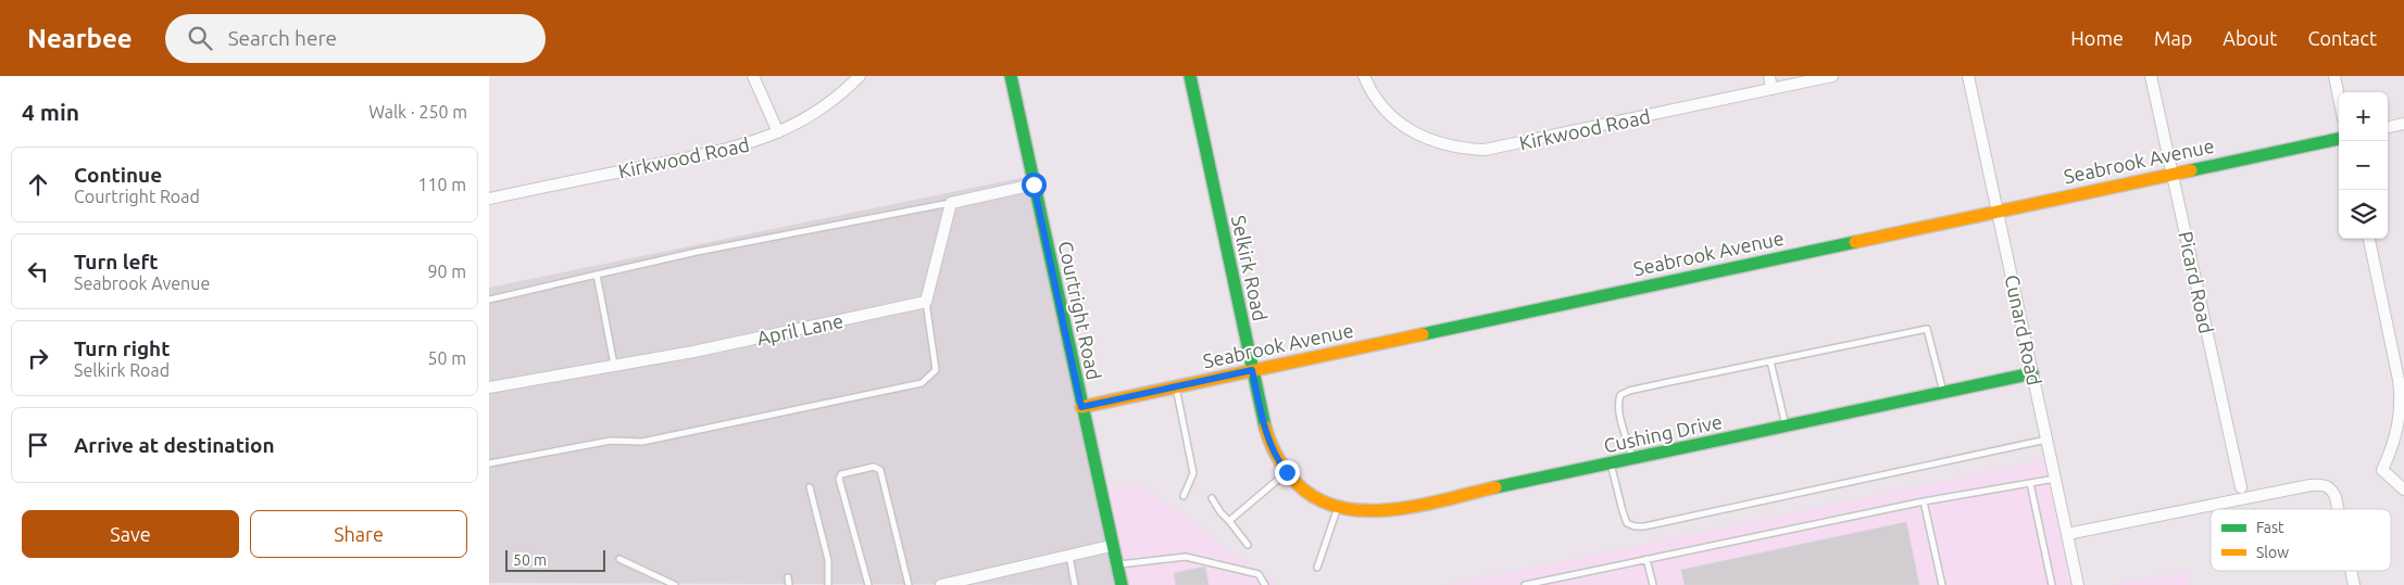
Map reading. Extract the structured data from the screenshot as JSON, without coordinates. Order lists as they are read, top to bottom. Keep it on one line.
{"streets":{"street":["Kirkwood Road","Seabrook Avenue","Selkirk Road","Picard Road","Courtright Road","April Lane","Cunard Road","Cushing Drive"]},"crossings":[["Seabrook Avenue","Selkirk Road"],["Seabrook Avenue","Picard Road"],["Seabrook Avenue","Courtright Road"],["Seabrook Avenue","Cunard Road"],["Selkirk Road","Cushing Drive"],["Cunard Road","Cushing Drive"]],"legend":["Fast","Slow"],"scale_bar":"50 m","page":{"header":"Nearbee","search":"Search here","nav":["Home","Map","About","Contact"],"heading":["4 min","Walk · 250 m"],"map_buttons":["+","−"],"list":[["Continue","Courtright Road","110 m"],["Turn left","Seabrook Avenue","90 m"],["Turn right","Selkirk Road","50 m"],"Arrive at destination"],"buttons":["Save","Share"],"scale":"50 m"}}
